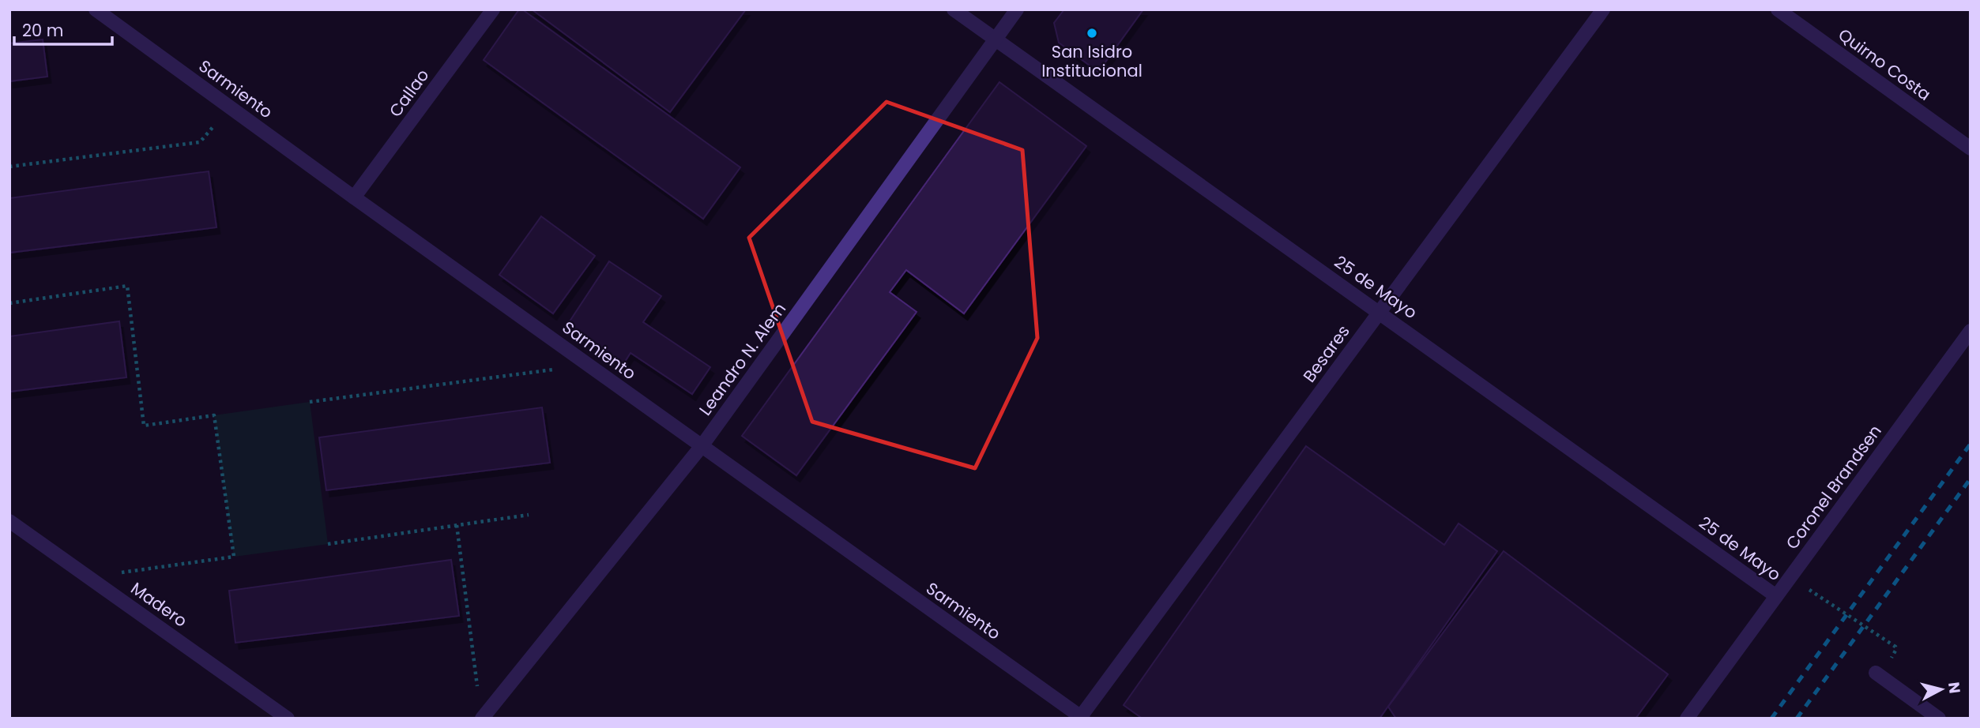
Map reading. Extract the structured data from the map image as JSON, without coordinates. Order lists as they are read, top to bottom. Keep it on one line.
{"streets":{"street":["Quirno Costa","Sarmiento","Callao","25 de Mayo","Besares","Leandro N. Alem","Coronel Brandsen","Madero"]},"crossings":[["Sarmiento","Callao"],["Sarmiento","Besares"],["Sarmiento","Leandro N. Alem"],["25 de Mayo","Besares"],["25 de Mayo","Leandro N. Alem"],["25 de Mayo","Coronel Brandsen"]],"places":["San Isidro Institucional"],"scale_bar":"20 m","north":"right"}
